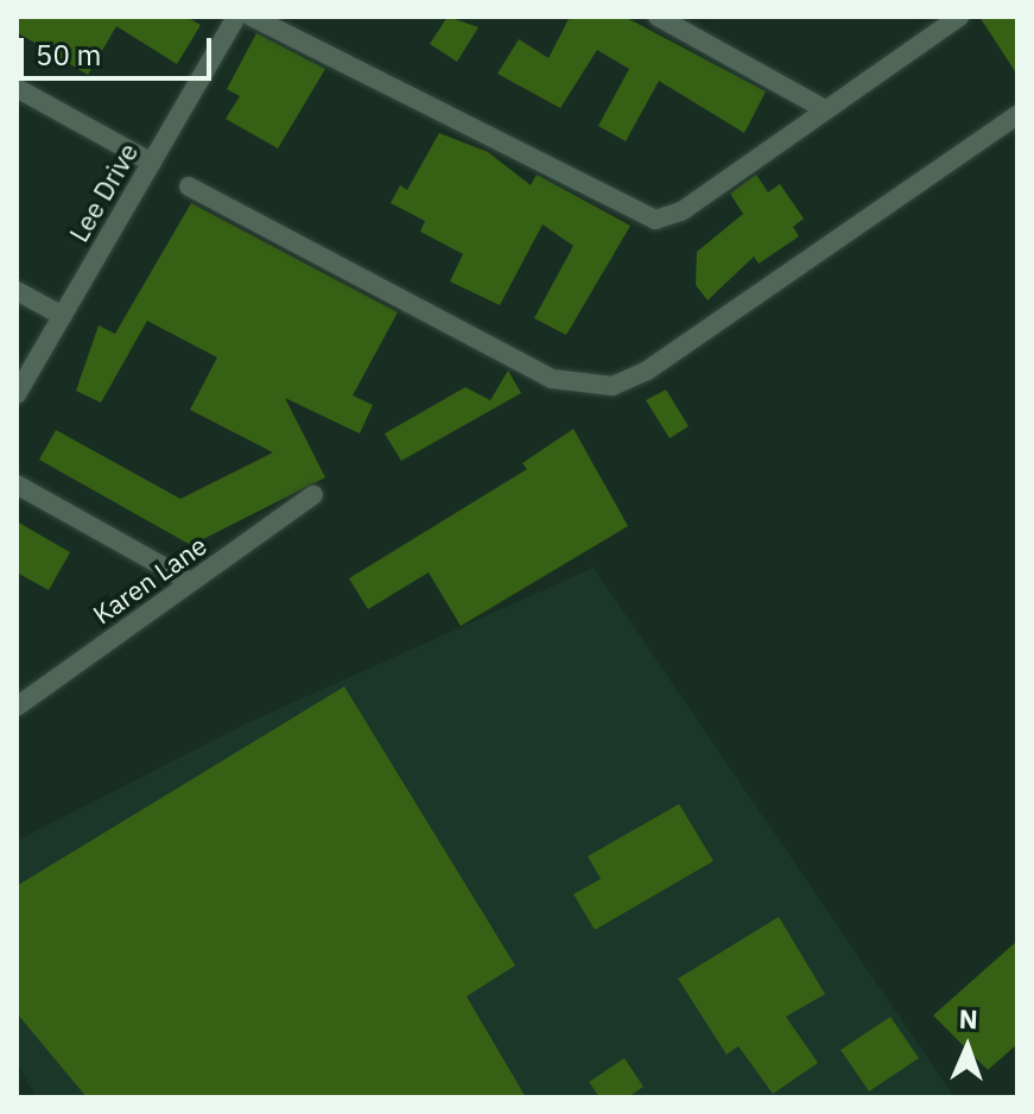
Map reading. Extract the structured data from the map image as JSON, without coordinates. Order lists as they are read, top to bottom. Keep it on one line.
{"streets":{"street":["Lee Drive","Karen Lane"]},"scale_bar":"50 m","north":"top"}
